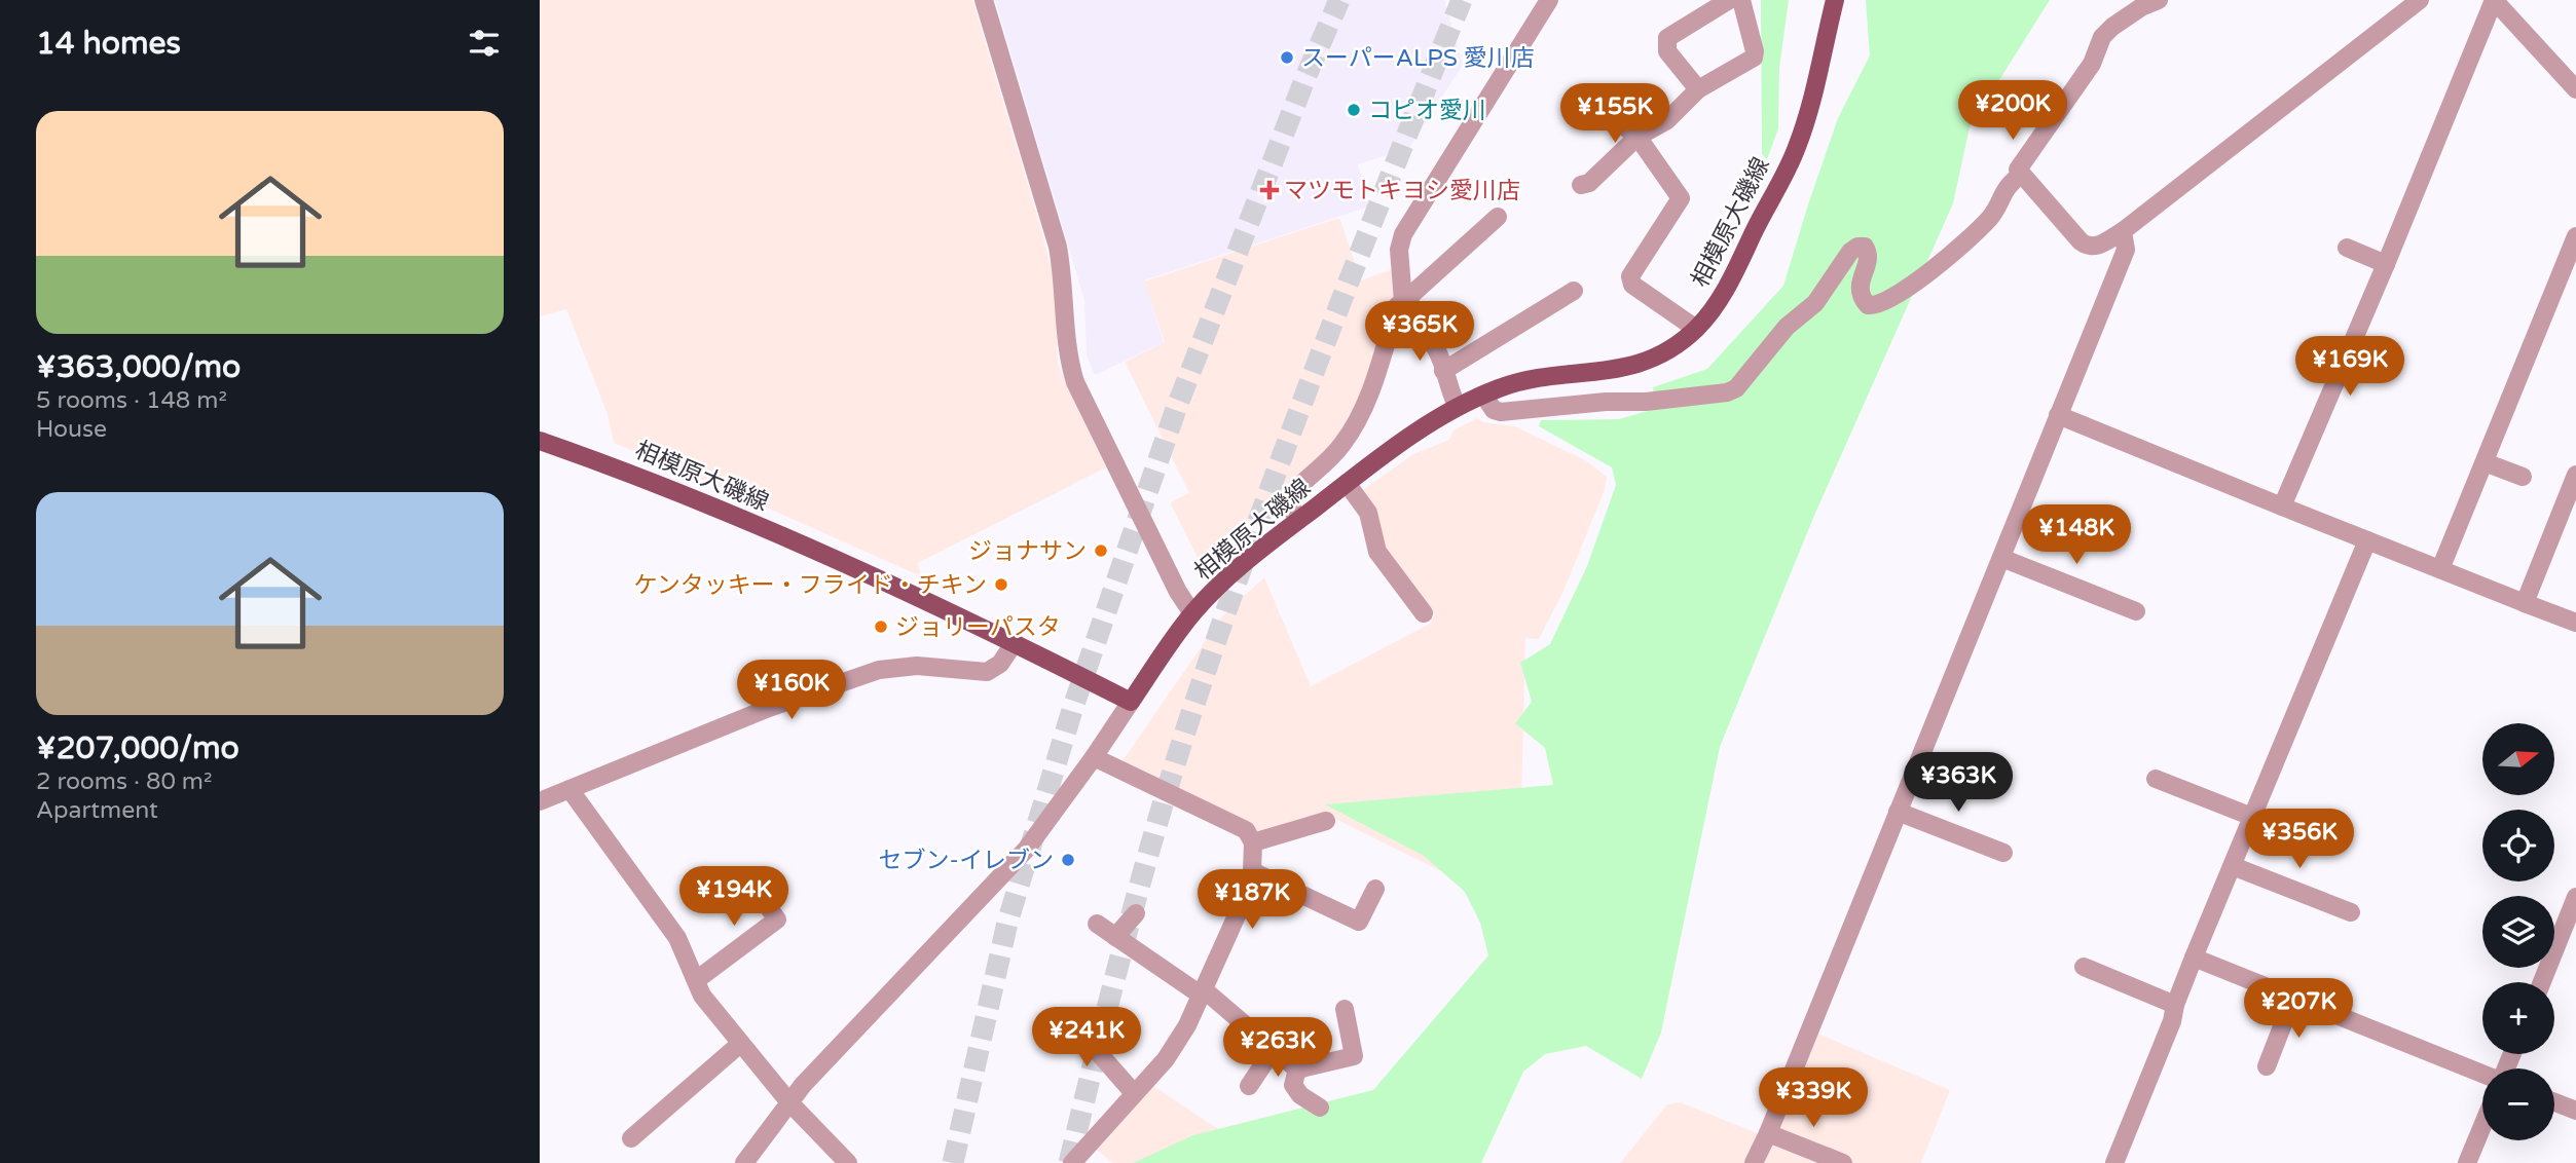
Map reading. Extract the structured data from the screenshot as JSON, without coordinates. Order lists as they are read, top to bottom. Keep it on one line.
{"streets":{"main road":["相模原大磯線"]},"places":{"other":["スーパーALPS 愛川店","コピオ愛川","ジョナサン","ケンタッキー・フライド・チキン","ジョリーパスタ","セブン-イレブン"],"health":["マツモトキヨシ愛川店"]},"north":"right","page":{"heading":"14 homes","price":["¥200K","¥155K","¥365K","¥169K","¥148K","¥160K","¥363K","¥356K","¥194K","¥187K","¥207K","¥241K","¥263K","¥339K"],"list":[{"name":"¥363,000/mo","note":"5 rooms · 148 m² · House"},{"name":"¥207,000/mo","note":"2 rooms · 80 m² · Apartment"}],"map_buttons":["+","−"]}}
